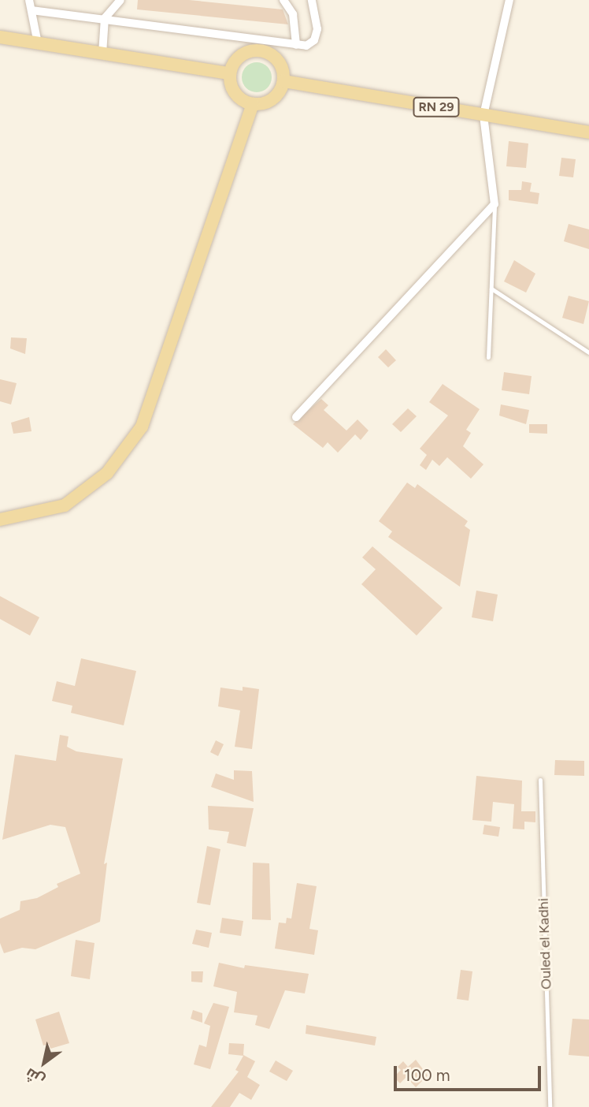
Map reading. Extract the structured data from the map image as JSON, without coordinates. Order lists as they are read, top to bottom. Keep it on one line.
{"streets":{"main road":["RN 29"],"lane":["Ouled el Kadhi"]},"scale_bar":"100 m","north":"bottom left"}
